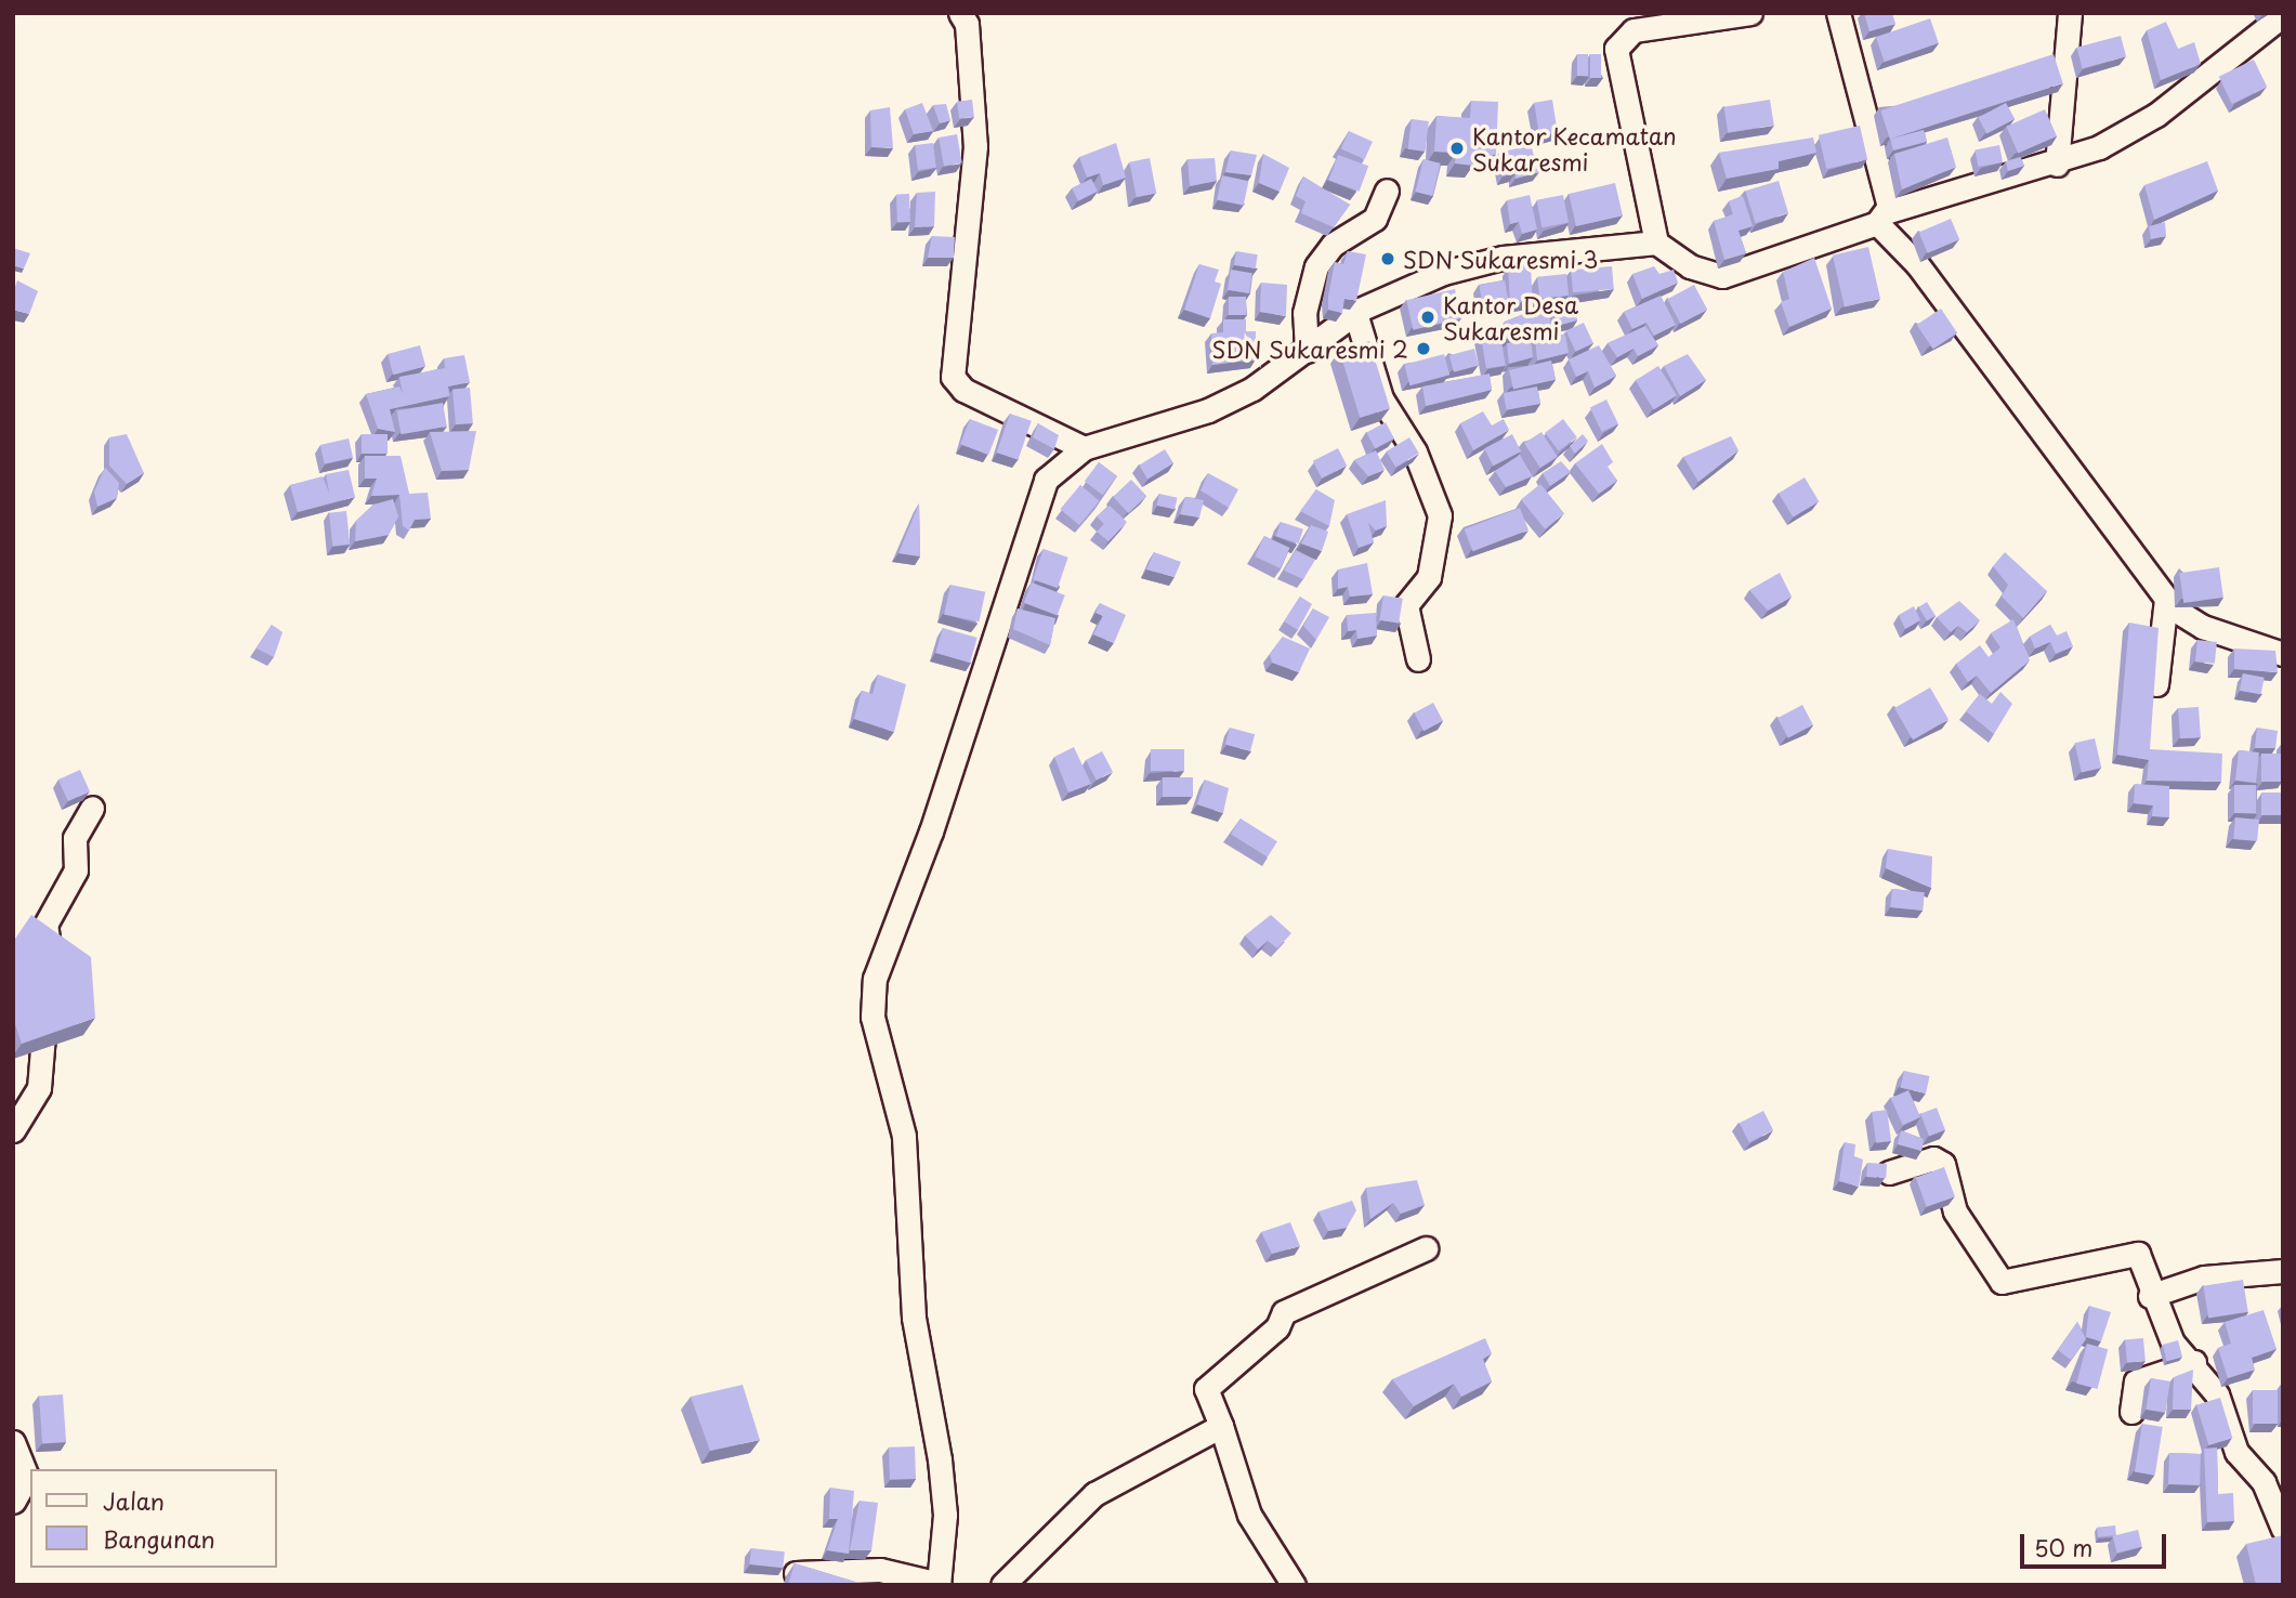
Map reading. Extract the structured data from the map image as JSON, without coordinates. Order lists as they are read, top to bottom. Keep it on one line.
{"places":["Kantor Kecamatan Sukaresmi","SDN Sukaresmi 3","Kantor Desa Sukaresmi","SDN Sukaresmi 2"],"legend":["Jalan","Bangunan"],"scale_bar":"50 m"}
